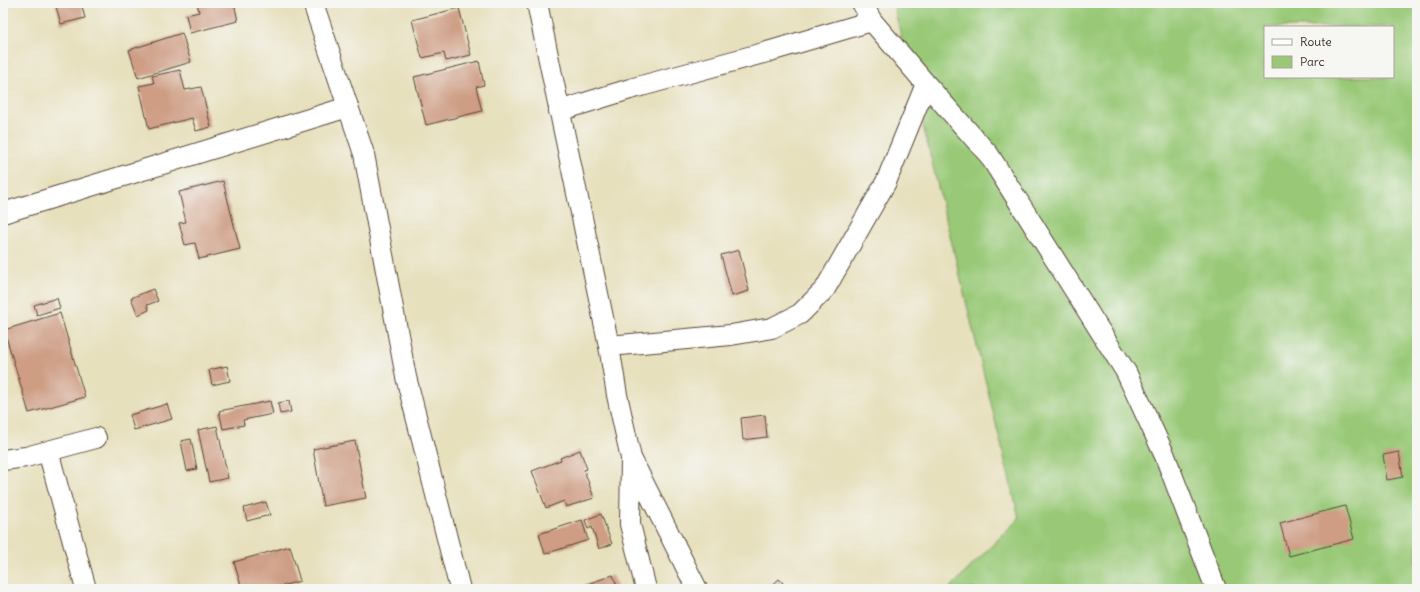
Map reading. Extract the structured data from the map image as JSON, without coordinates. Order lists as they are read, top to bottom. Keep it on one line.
{"legend":["Route","Parc"]}
